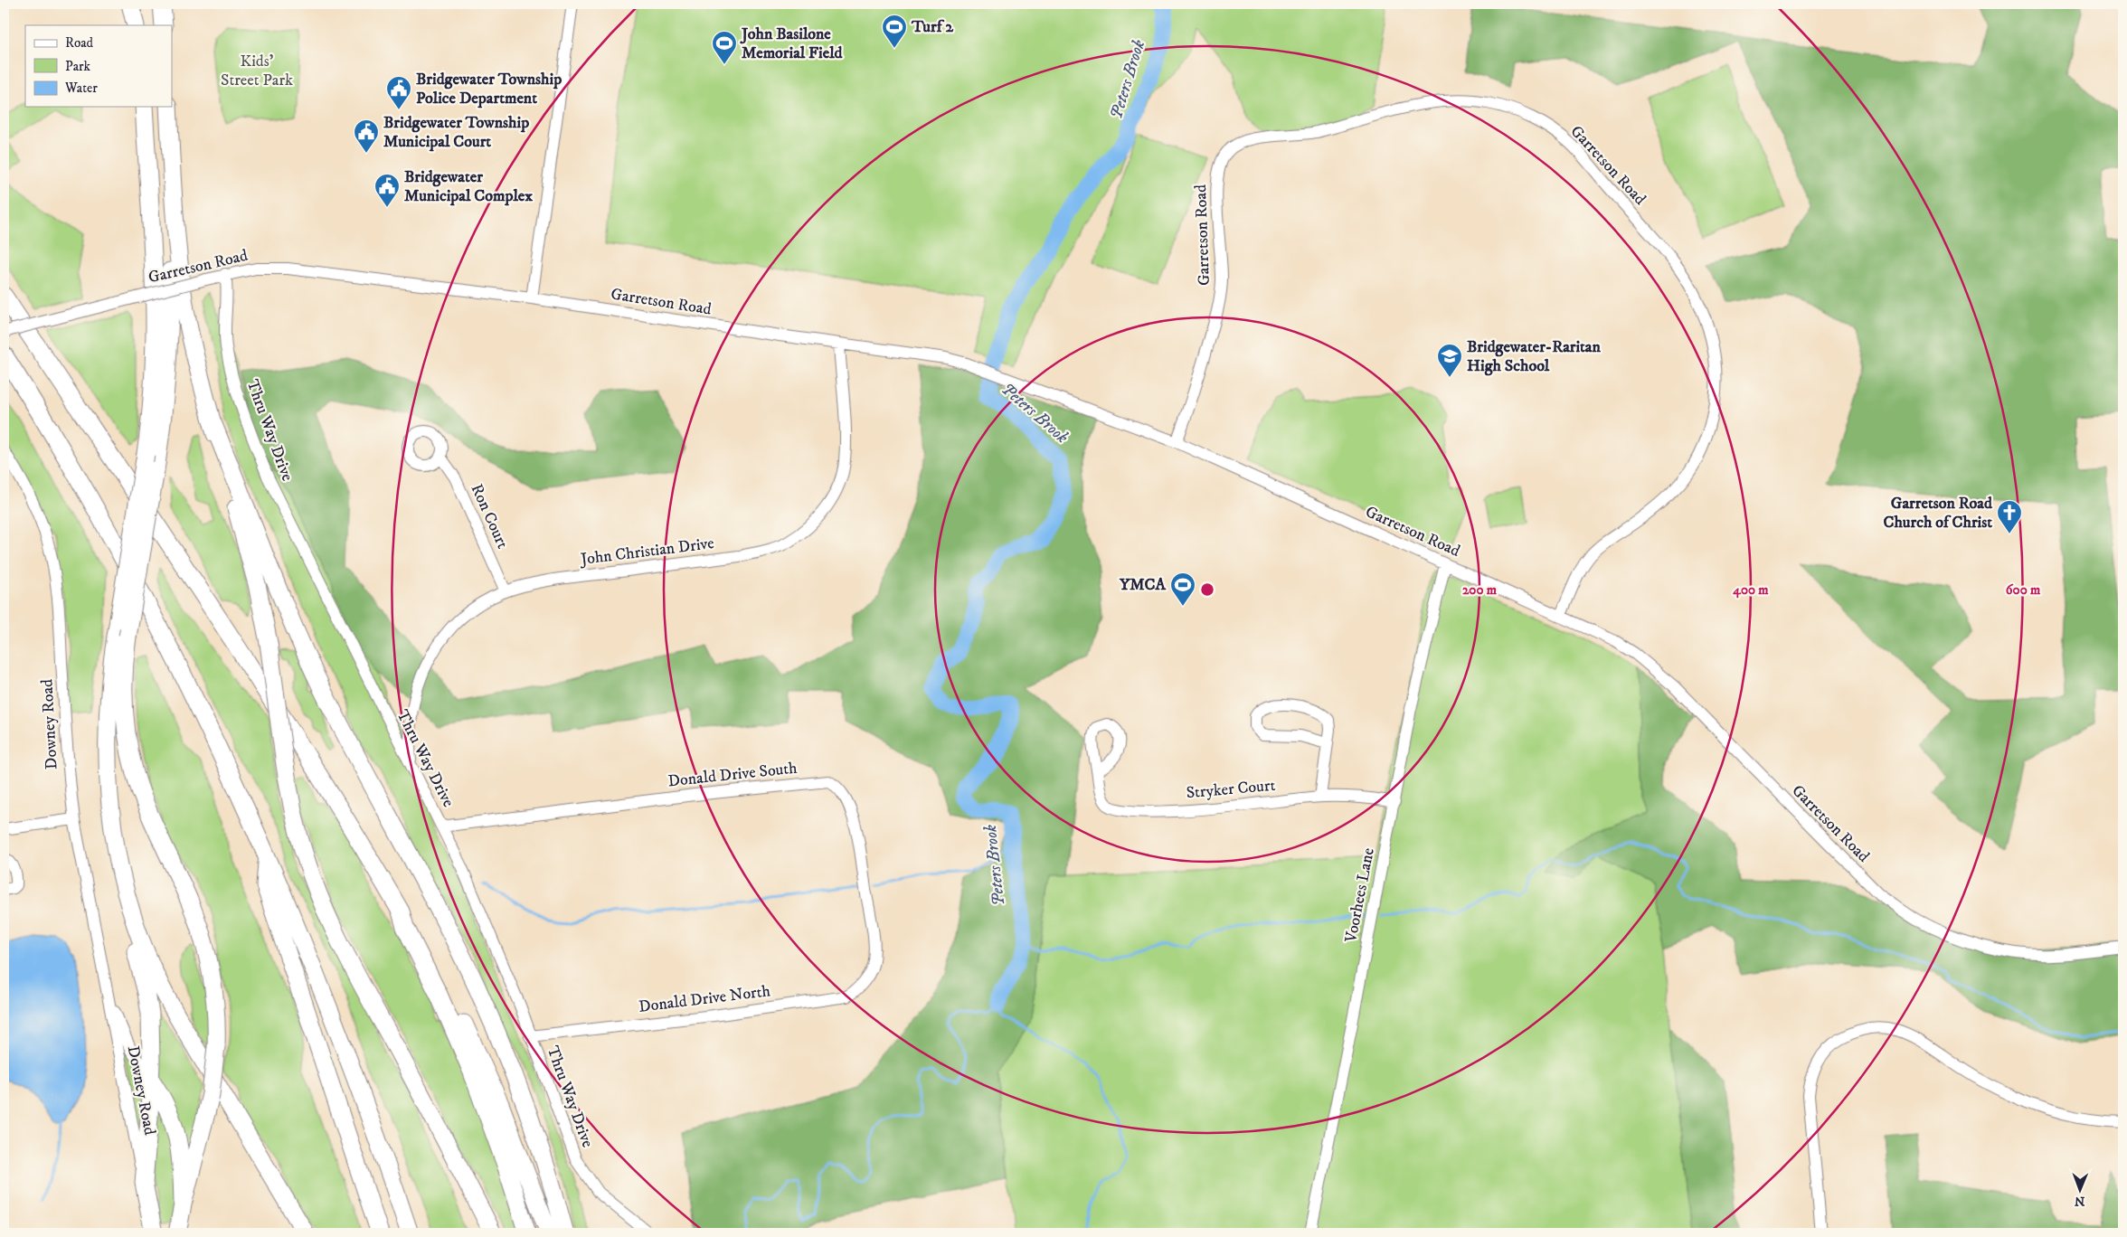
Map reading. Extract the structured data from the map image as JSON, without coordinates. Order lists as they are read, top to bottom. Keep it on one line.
{"streets":{"street":["Garretson Road","Thru Way Drive","Ron Court","John Christian Drive","Downey Road","Donald Drive South","Stryker Court","Voorhees Lane","Donald Drive North"]},"crossings":[["Garretson Road","Thru Way Drive"],["Garretson Road","John Christian Drive"],["Garretson Road","Voorhees Lane"],["Thru Way Drive","John Christian Drive"],["Thru Way Drive","Donald Drive South"],["Thru Way Drive","Donald Drive North"],["Ron Court","John Christian Drive"],["Donald Drive South","Donald Drive North"],["Stryker Court","Voorhees Lane"]],"water":["Peters Brook"],"parks":["Kids' Street Park"],"places":{"sports":["Turf 2","John Basilone Memorial Field","YMCA"],"public building":["Bridgewater Township Police Department","Bridgewater Township Municipal Court","Bridgewater Municipal Complex"],"school or university":["Bridgewater-Raritan High School"],"church":["Garretson Road Church of Christ"]},"legend":["Road","Park","Water"],"north":"bottom","rings":["200 m","400 m","600 m"]}
